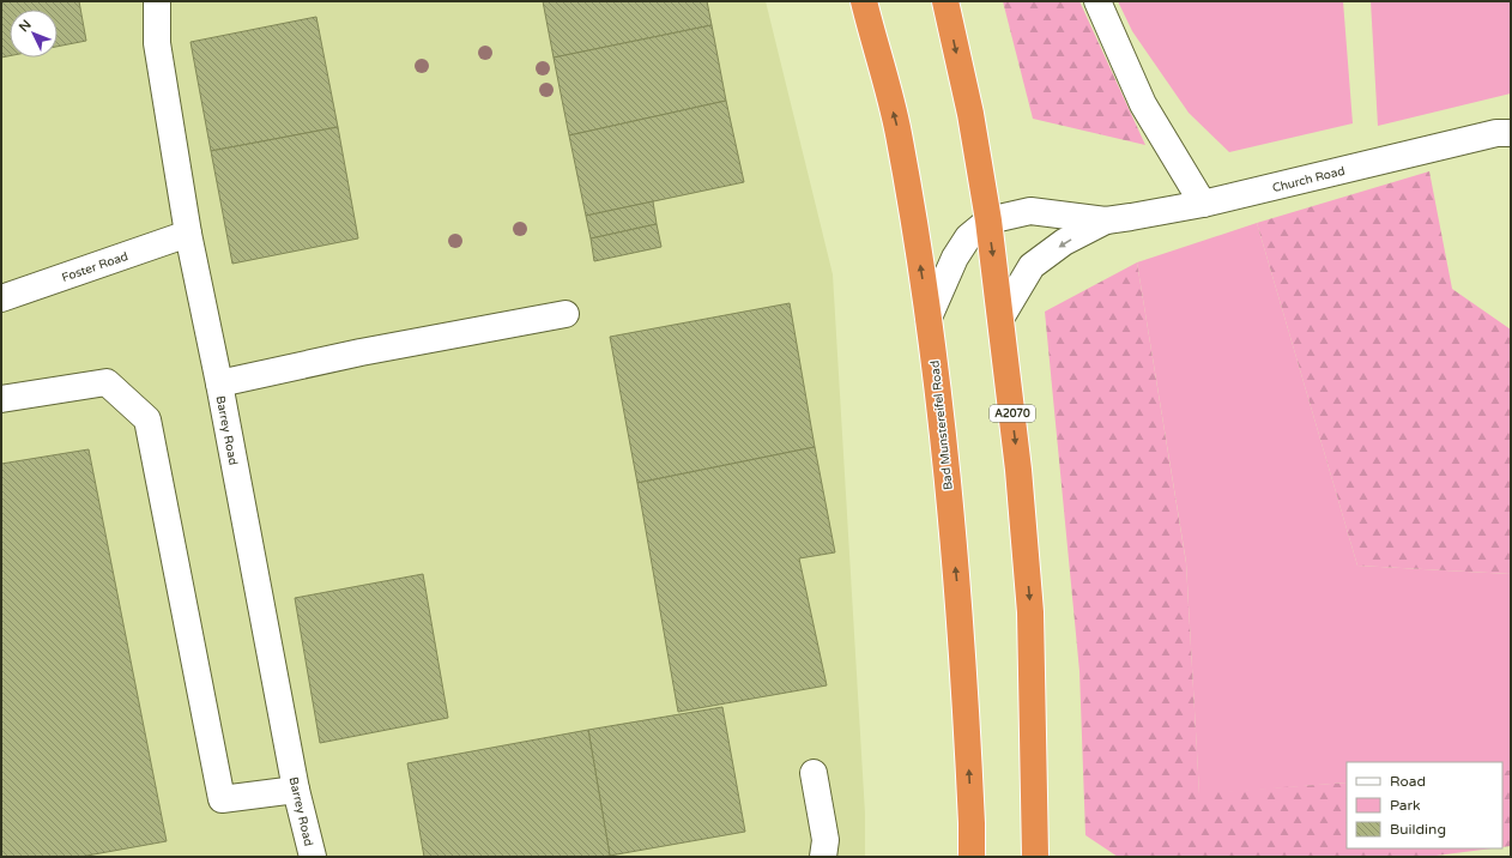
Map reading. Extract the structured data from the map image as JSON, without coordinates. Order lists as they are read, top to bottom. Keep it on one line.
{"streets":{"highway":["A2070","Bad Munstereifel Road"],"street":["Church Road","Foster Road","Barrey Road"]},"crossings":[["Church Road","A2070"],["Church Road","Bad Munstereifel Road"],["Foster Road","Barrey Road"]],"legend":["Road","Park","Building"],"north":"top left"}
